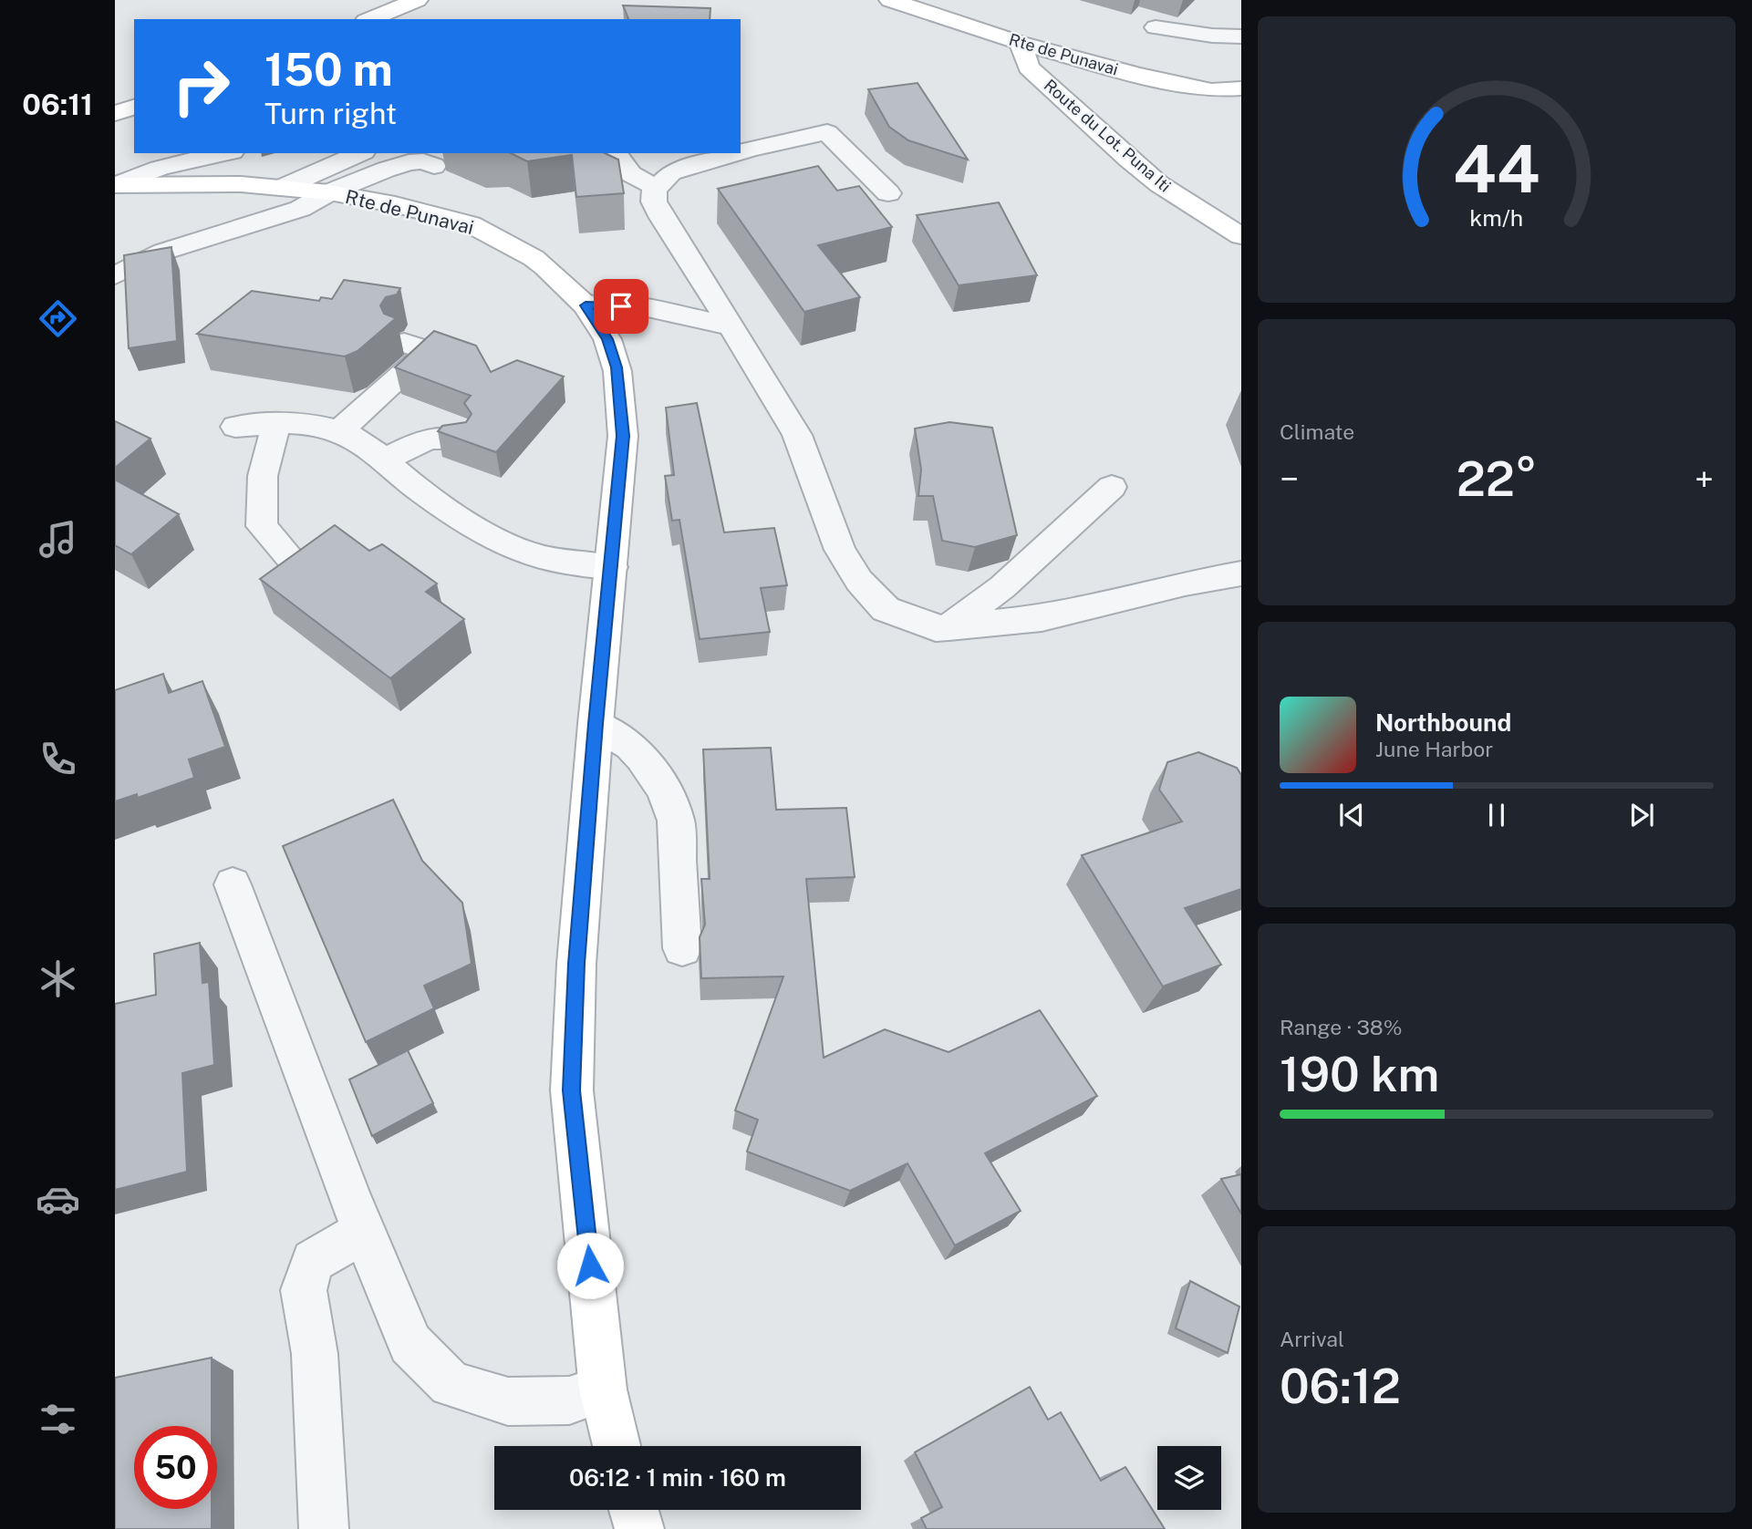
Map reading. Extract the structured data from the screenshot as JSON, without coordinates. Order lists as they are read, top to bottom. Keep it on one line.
{"streets":{"main road":["Rte de Punavai","Route du Lot. Puna Iti"]},"crossings":[["Rte de Punavai","Route du Lot. Puna Iti"]],"page":{"tabs":"06:11","turn":["150 m","Turn right"],"tile":["Climate",["Range · 38%","190 km"],["Arrival","06:12"]],"heat":["−","22°","+"],"song":["Northbound","June Harbor"],"limit":"50","trip":"06:12 · 1 min · 160 m","gauge":["44","km/h"]}}
